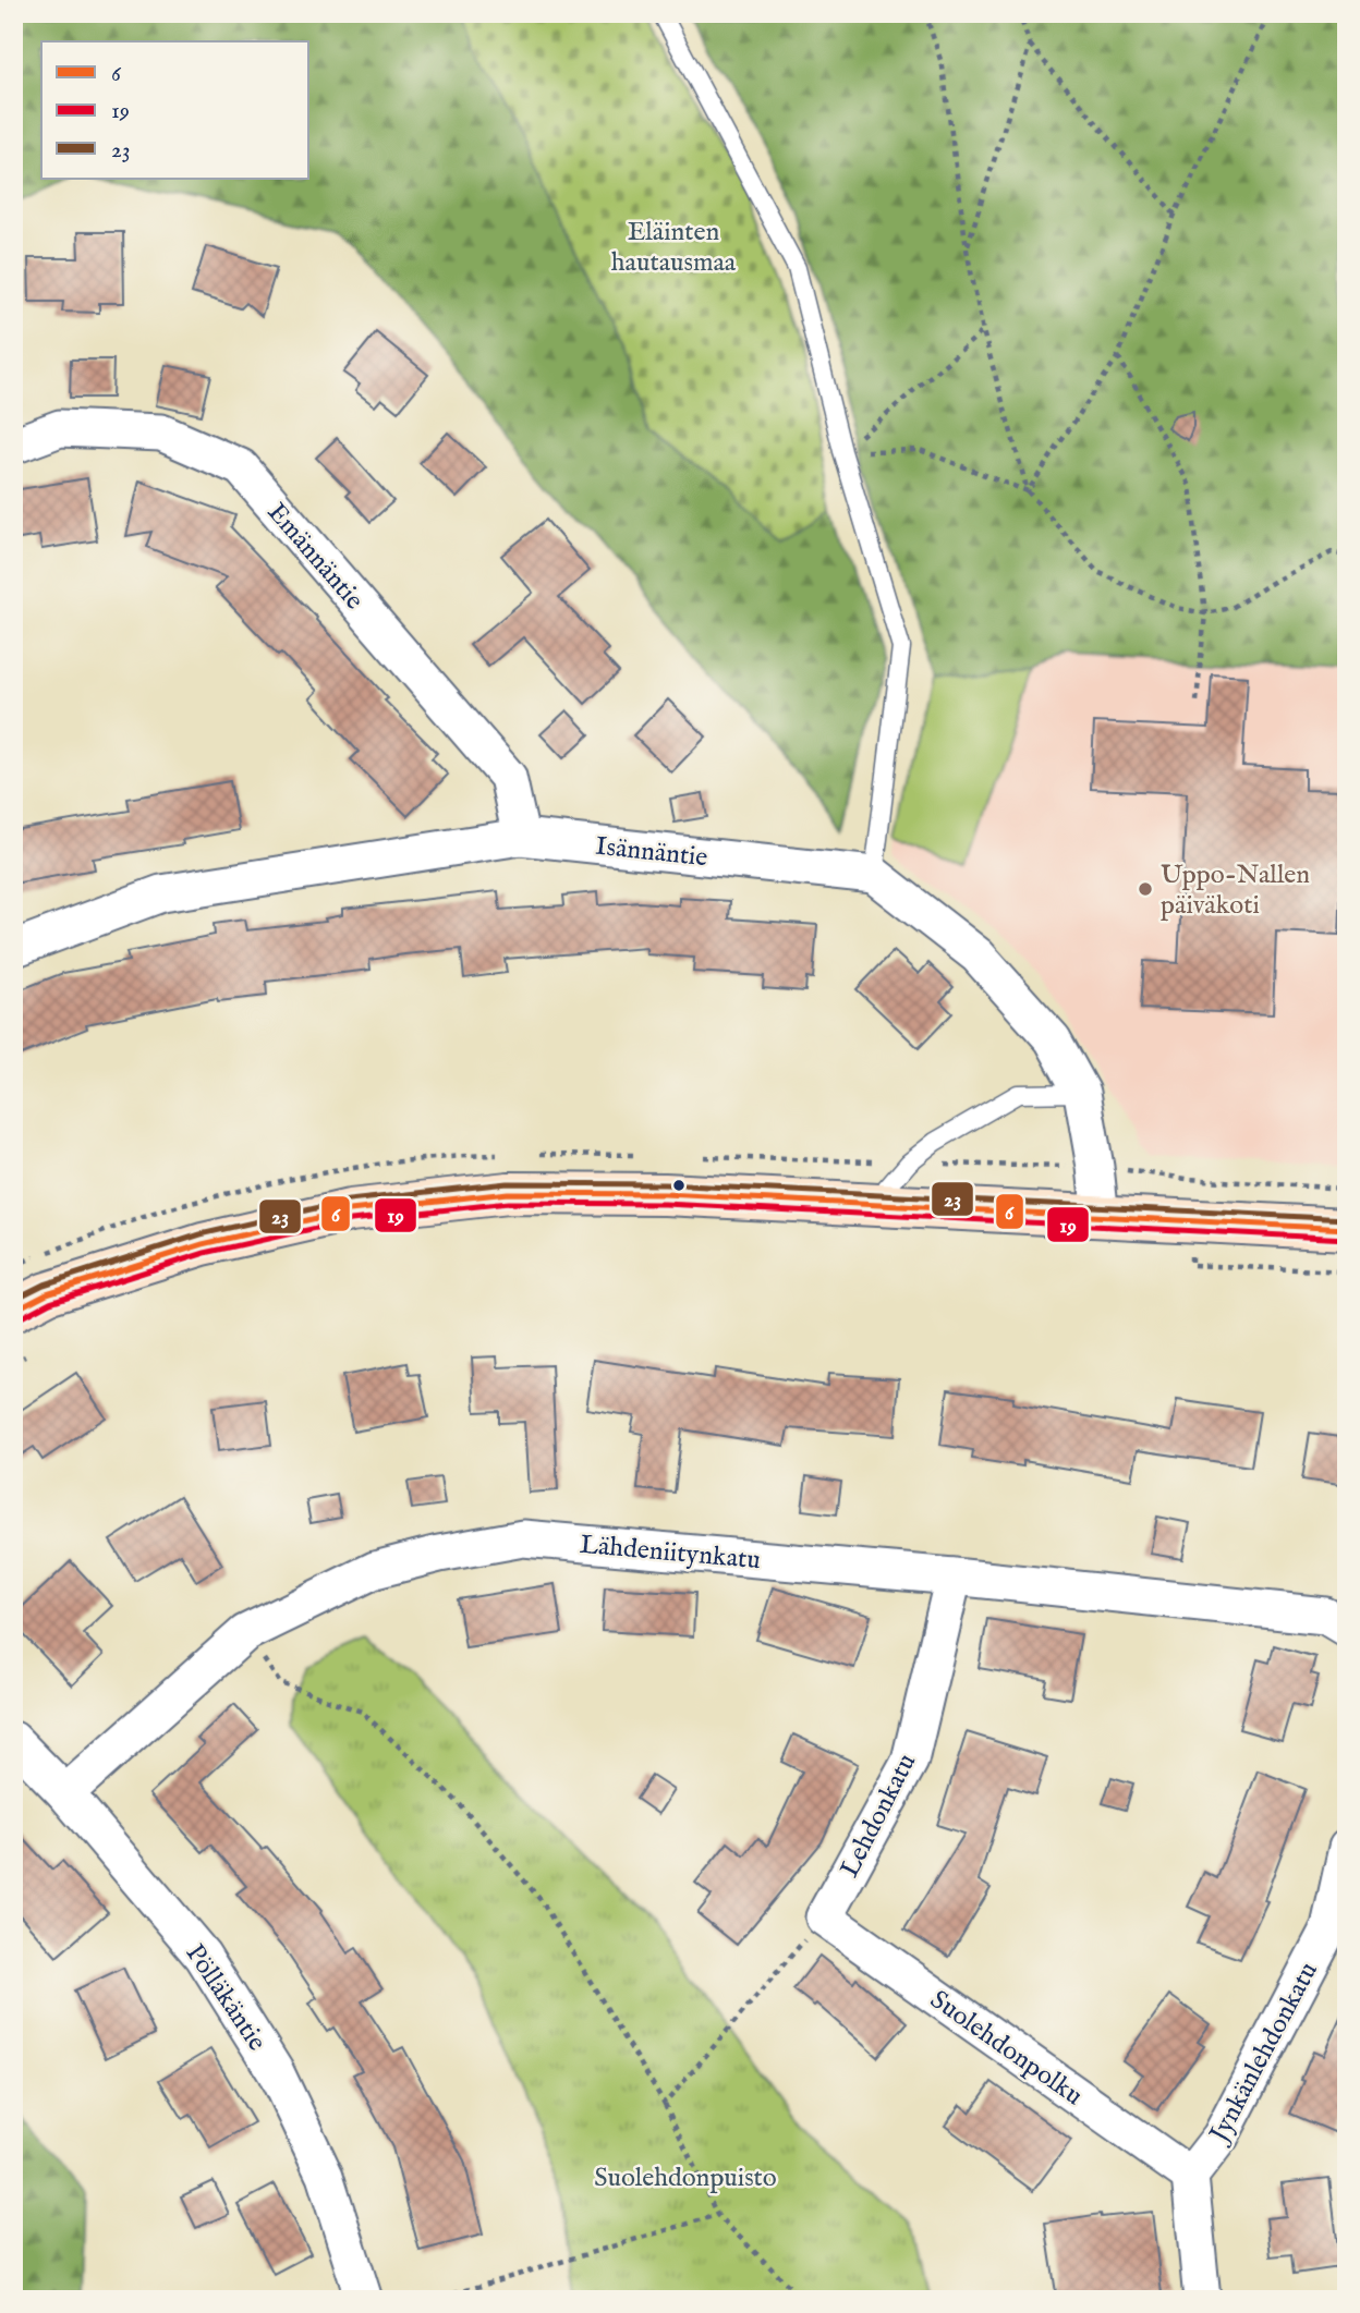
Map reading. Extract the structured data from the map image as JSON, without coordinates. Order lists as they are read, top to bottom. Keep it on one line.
{"streets":{"street":["Emännäntie","Isännäntie","Lähdeniitynkatu","Lehdonkatu","Pölläkäntie","Suolehdonpolku","Jynkänlehdonkatu"]},"crossings":[["Emännäntie","Isännäntie"],["Lähdeniitynkatu","Lehdonkatu"],["Lähdeniitynkatu","Pölläkäntie"],["Lehdonkatu","Suolehdonpolku"],["Suolehdonpolku","Jynkänlehdonkatu"]],"parks":["Eläinten hautausmaa","Suolehdonpuisto"],"places":["Uppo-Nallen päiväkoti"],"lines":["transit line 23","transit line 6","transit line 19"],"legend":["6","19","23"]}
